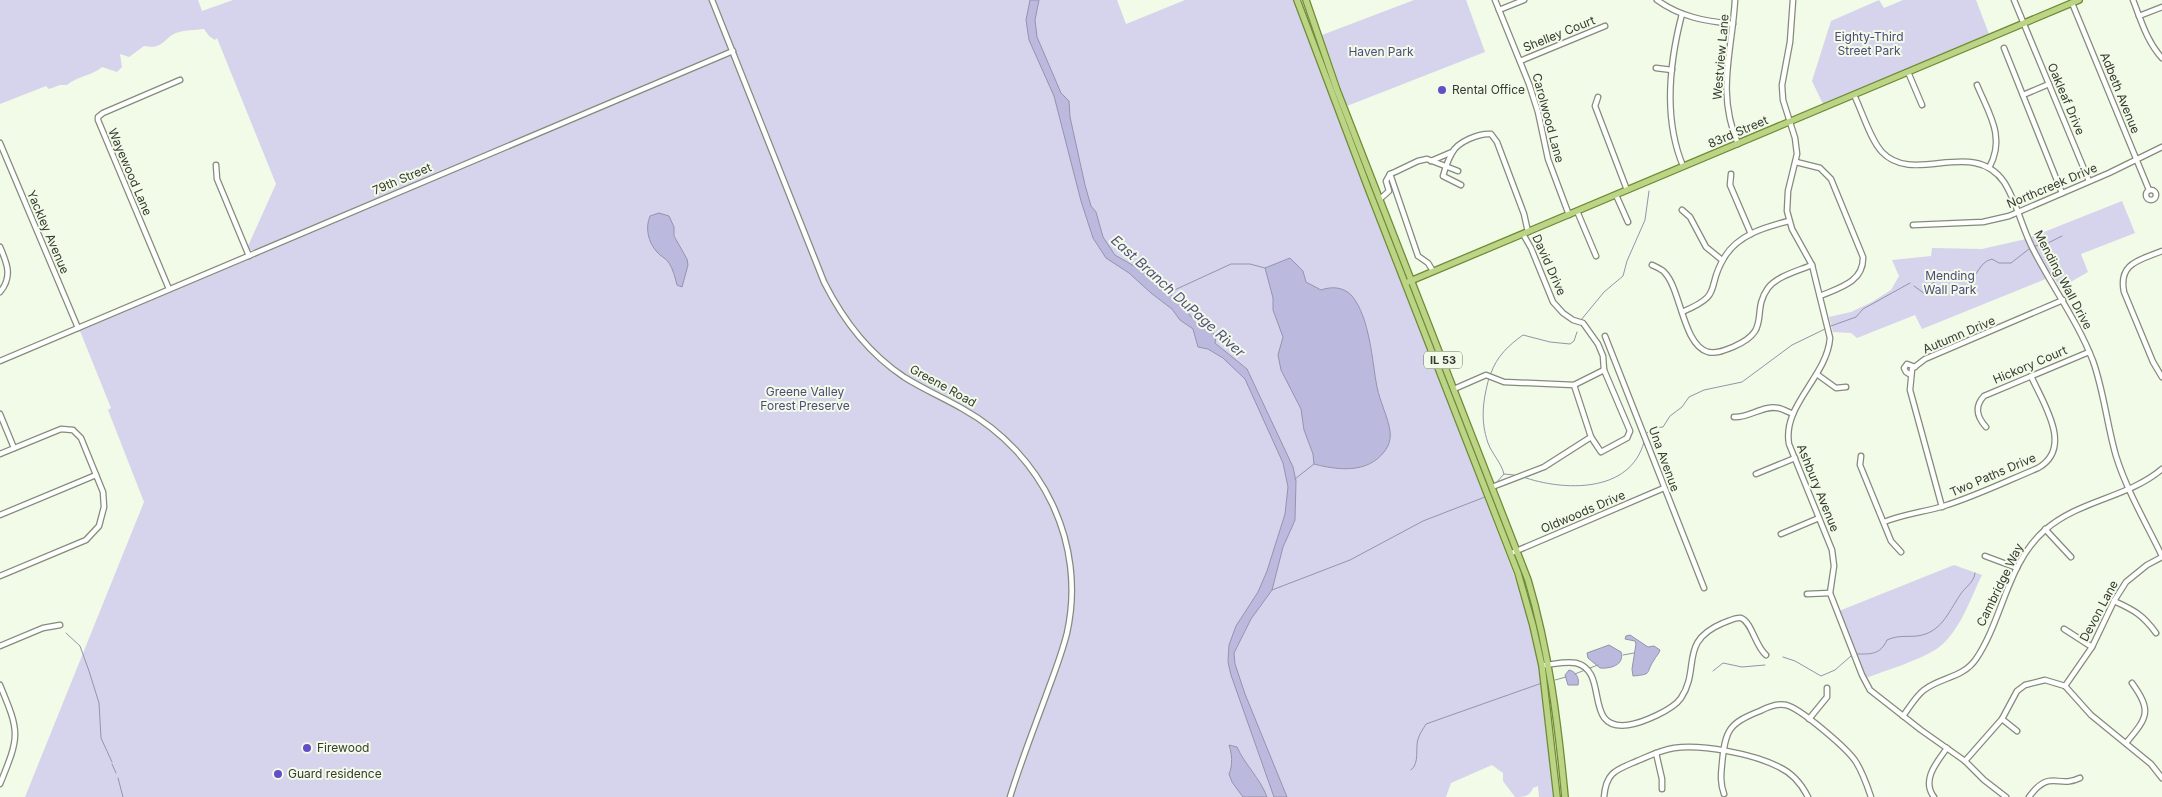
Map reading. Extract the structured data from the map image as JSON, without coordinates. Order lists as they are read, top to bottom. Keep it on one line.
{"streets":{"main road":["83rd Street","IL 53"],"street":["Shelley Court","Westview Lane","Adbeth Avenue","Oakleaf Drive","Carolwood Lane","Wayewood Lane","79th Street","Northcreek Drive","Yackley Avenue","David Drive","Mending Wall Drive","Autumn Drive","Hickory Court","Greene Road","Una Avenue","Two Paths Drive","Ashbury Avenue","Oldwoods Drive","Cambridge Way","Devon Lane"]},"crossings":[["Shelley Court","Carolwood Lane"],["Westview Lane","83rd Street"],["Adbeth Avenue","83rd Street"],["Adbeth Avenue","Northcreek Drive"],["Oakleaf Drive","83rd Street"],["Oakleaf Drive","Northcreek Drive"],["Carolwood Lane","83rd Street"],["83rd Street","David Drive"],["83rd Street","IL 53"],["83rd Street","Ashbury Avenue"],["Wayewood Lane","79th Street"],["79th Street","Yackley Avenue"],["79th Street","Greene Road"],["Northcreek Drive","Mending Wall Drive"],["Mending Wall Drive","Autumn Drive"],["Mending Wall Drive","Hickory Court"],["Mending Wall Drive","Cambridge Way"],["Mending Wall Drive","Devon Lane"],["IL 53","Oldwoods Drive"],["Hickory Court","Two Paths Drive"],["Una Avenue","Oldwoods Drive"],["Ashbury Avenue","Cambridge Way"]],"water":["East Branch DuPage River"],"parks":["Eighty-Third Street Park","Haven Park","Mending Wall Park","Greene Valley Forest Preserve"],"places":["Rental Office","Firewood","Guard residence"]}
